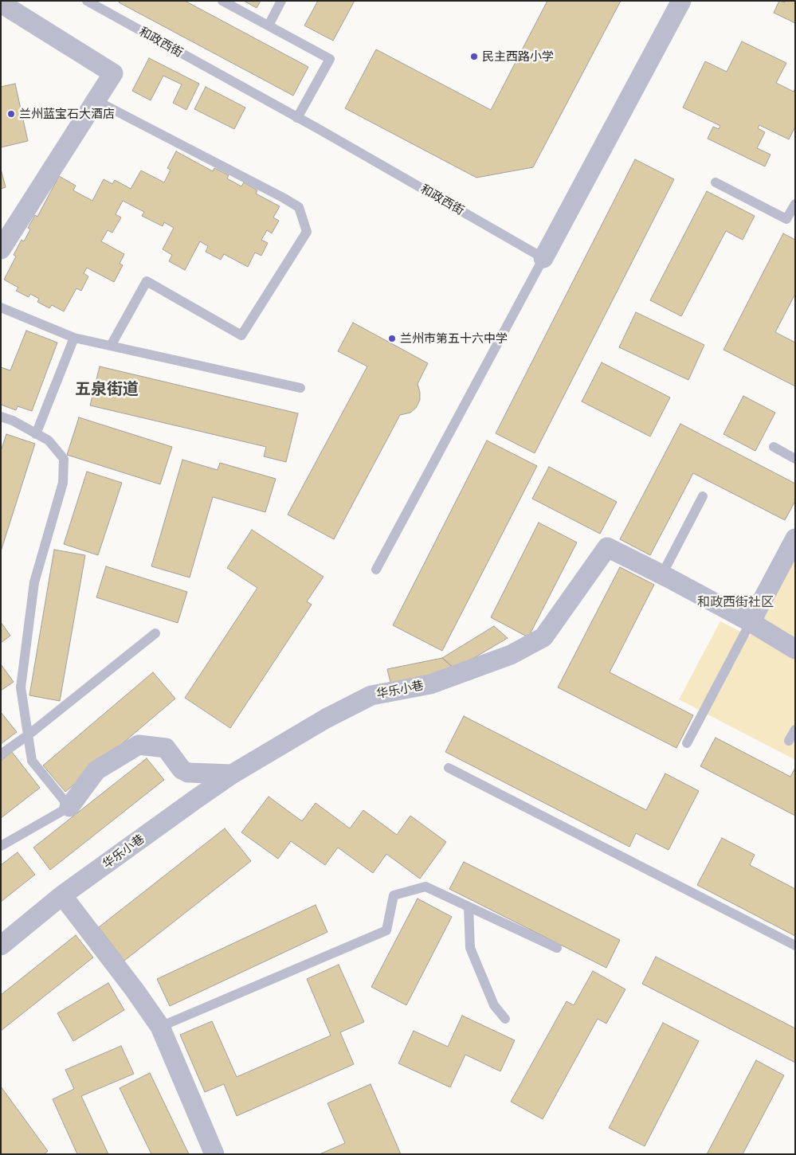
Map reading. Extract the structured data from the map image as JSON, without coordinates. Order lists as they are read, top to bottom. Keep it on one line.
{"streets":{"street":["华乐小巷"],"lane":["和政西街"]},"districts":["五泉街道","和政西街社区"],"places":["民主西路小学","兰州蓝宝石大酒店","兰州市第五十六中学"]}
